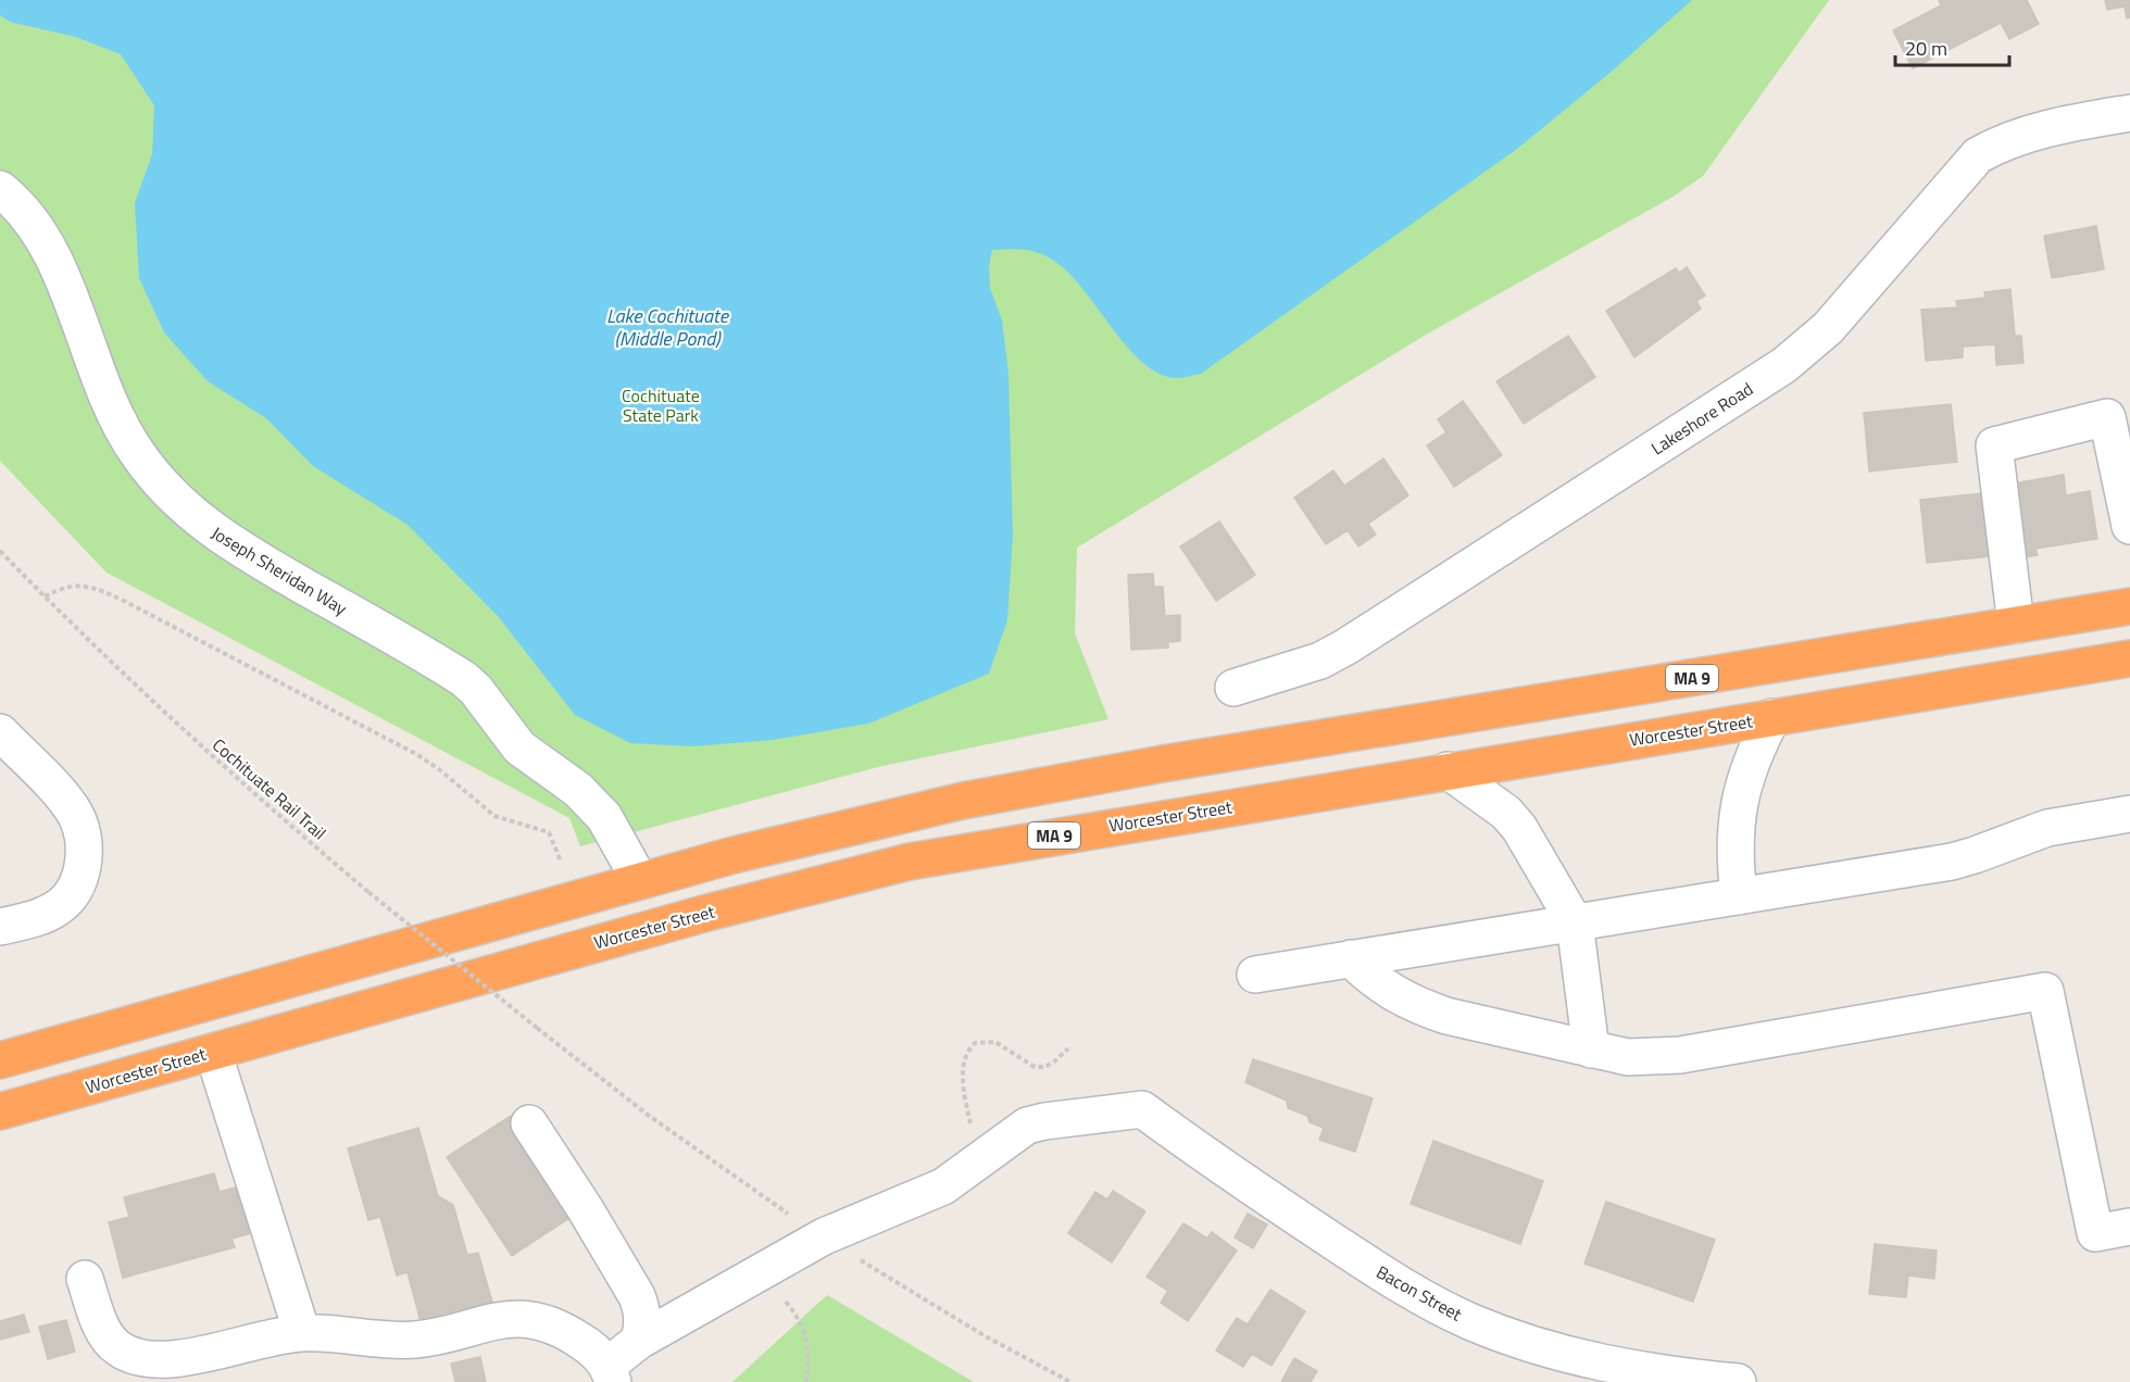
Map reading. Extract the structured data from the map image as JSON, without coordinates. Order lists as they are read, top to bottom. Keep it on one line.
{"streets":{"highway":["MA 9","Worcester Street"],"street":["Lakeshore Road","Joseph Sheridan Way","Bacon Street"],"path":["Cochituate Rail Trail"]},"crossings":[["Joseph Sheridan Way","MA 9"]],"water":["Lake Cochituate (Middle Pond)"],"parks":["Cochituate State Park"],"scale_bar":"20 m"}
